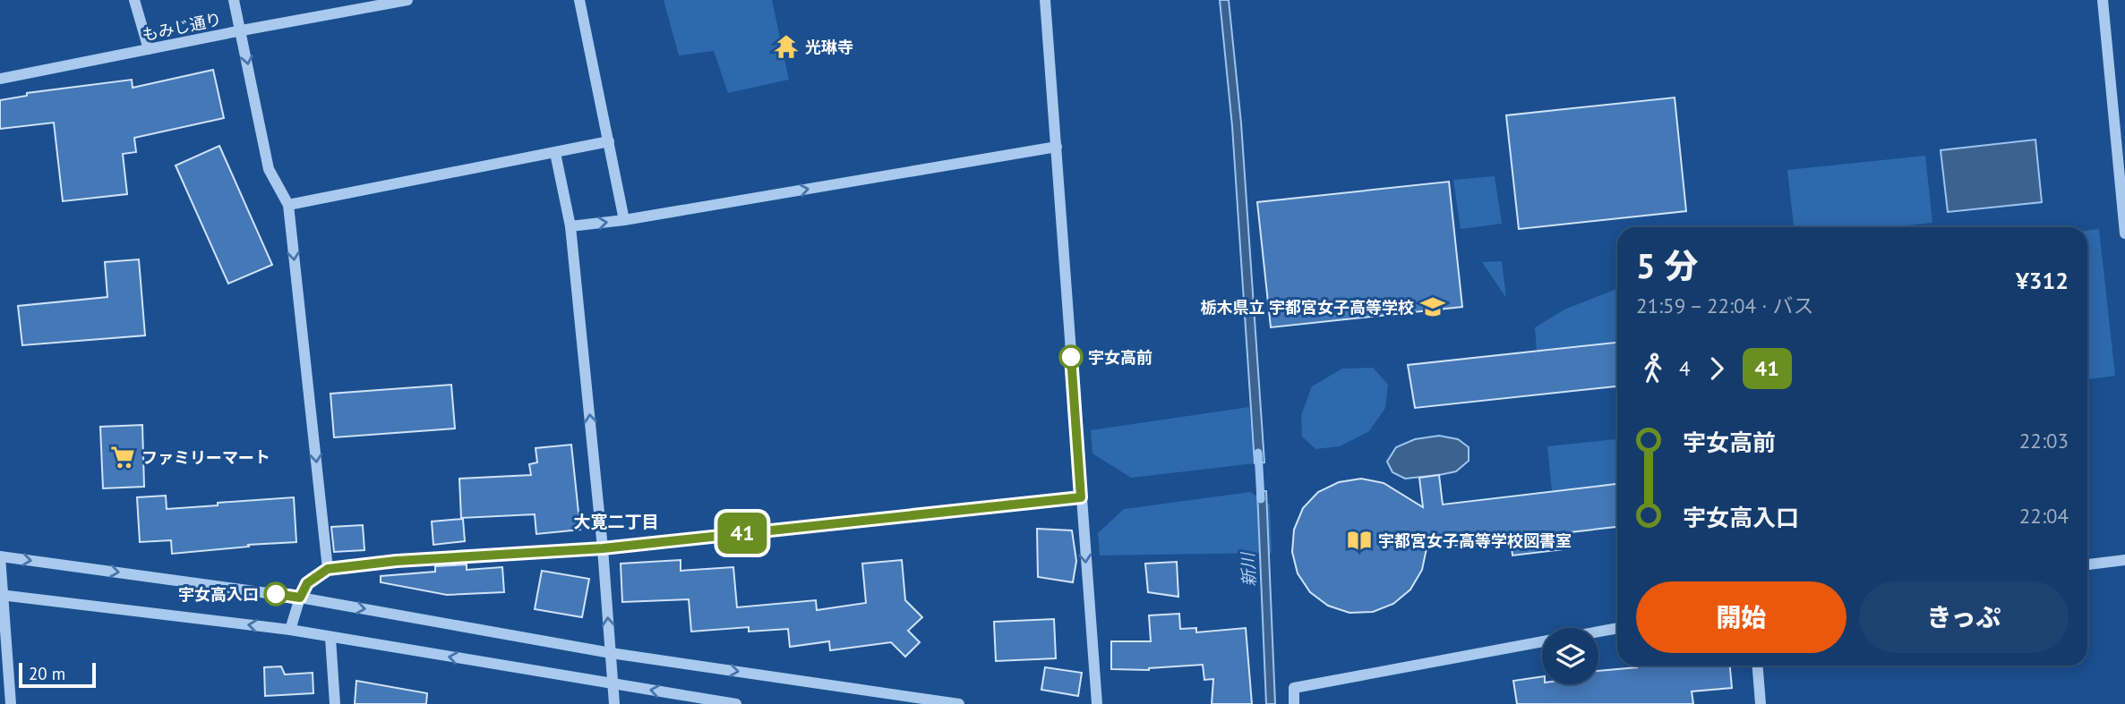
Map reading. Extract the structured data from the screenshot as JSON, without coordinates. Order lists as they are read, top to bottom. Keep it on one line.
{"streets":{"street":["もみじ通り"]},"districts":["大寛二丁目"],"water":["新川"],"places":{"temple":["光琳寺"],"school or university":["栃木県立 宇都宮女子高等学校"],"other":["宇女高前","宇女高入口"],"supermarket":["ファミリーマート"],"library":["宇都宮女子高等学校図書室"]},"lines":["bus line 41"],"scale_bar":"20 m","page":{"on_map":"41","heading":["5 分","21:59 – 22:04 · バス","¥312"],"legs":["4","41"],"list":[{"name":"宇女高前","value":"22:03"},{"name":"宇女高入口","value":"22:04"}],"buttons":["開始","きっぷ"],"scale":"20 m"}}
